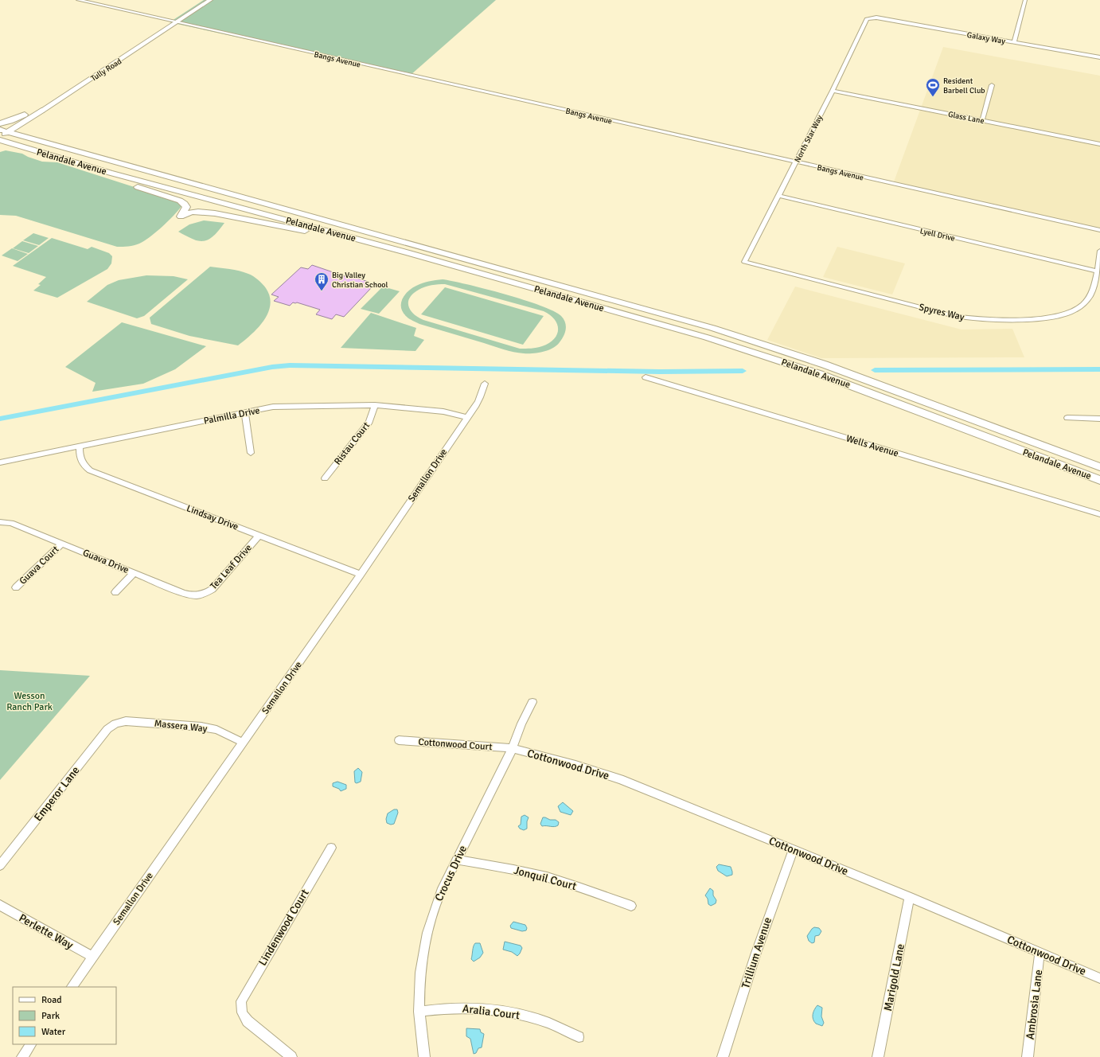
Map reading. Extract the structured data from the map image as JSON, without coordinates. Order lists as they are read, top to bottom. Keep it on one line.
{"streets":{"main road":["Tully Road","Pelandale Avenue"],"street":["Galaxy Way","Bangs Avenue","Glass Lane","North Star Way","Lyell Drive","Spyres Way","Palmilla Drive","Ristau Court","Wells Avenue","Semallon Drive","Lindsay Drive","Guava Drive","Guava Court","Tea Leaf Drive","Massera Way","Cottonwood Court","Cottonwood Drive","Emperor Lane","Crocus Drive","Jonquil Court","Lindenwood Court","Perlette Way","Trillium Avenue","Marigold Lane","Ambrosia Lane","Aralia Court"]},"crossings":[["Galaxy Way","North Star Way"],["Bangs Avenue","Tully Road"],["Bangs Avenue","North Star Way"],["Tully Road","Pelandale Avenue"],["Glass Lane","North Star Way"],["North Star Way","Lyell Drive"],["North Star Way","Spyres Way"],["Lyell Drive","Spyres Way"],["Palmilla Drive","Ristau Court"],["Palmilla Drive","Semallon Drive"],["Palmilla Drive","Lindsay Drive"],["Semallon Drive","Lindsay Drive"],["Semallon Drive","Massera Way"],["Semallon Drive","Perlette Way"],["Lindsay Drive","Tea Leaf Drive"],["Guava Drive","Guava Court"],["Guava Drive","Tea Leaf Drive"],["Massera Way","Emperor Lane"],["Cottonwood Court","Cottonwood Drive"],["Cottonwood Court","Crocus Drive"],["Cottonwood Drive","Crocus Drive"],["Cottonwood Drive","Trillium Avenue"],["Cottonwood Drive","Marigold Lane"],["Cottonwood Drive","Ambrosia Lane"],["Crocus Drive","Jonquil Court"],["Crocus Drive","Aralia Court"]],"parks":["Wesson Ranch Park"],"places":{"sports":["Resident Barbell Club"],"building":["Big Valley Christian School"]},"legend":["Road","Park","Water"]}
